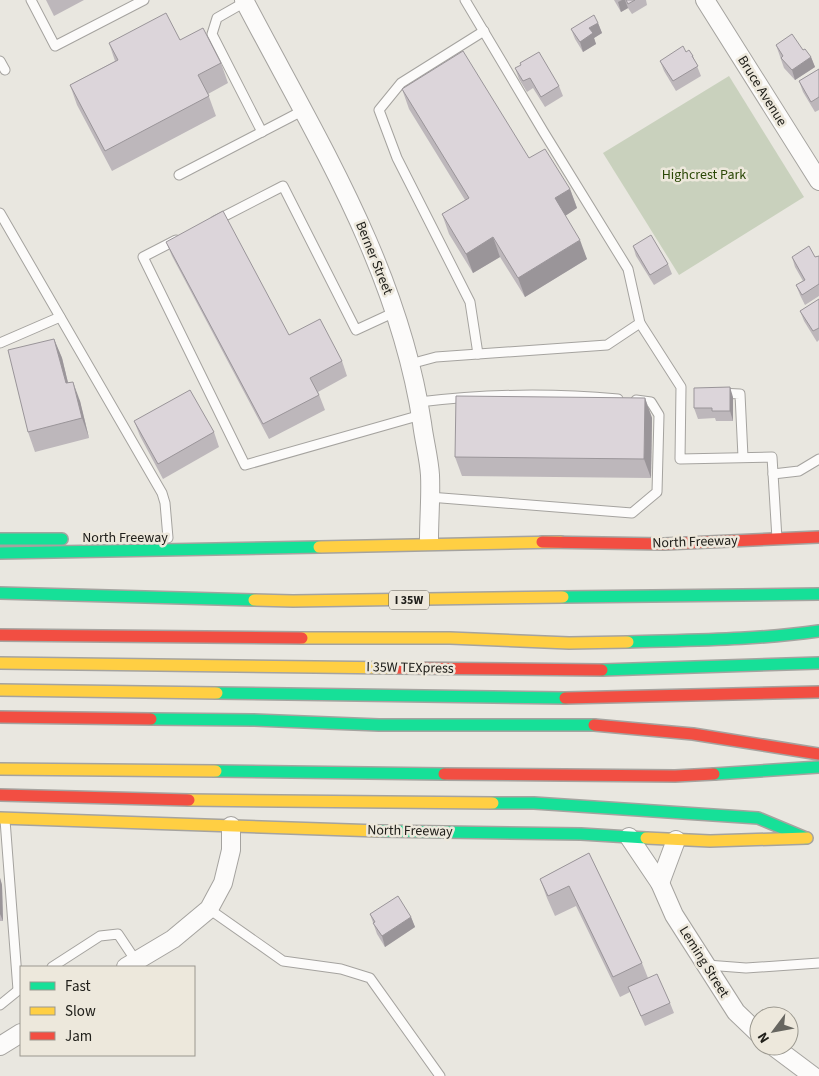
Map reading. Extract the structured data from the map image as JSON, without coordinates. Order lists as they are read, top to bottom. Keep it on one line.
{"streets":{"main road":["North Freeway","I 35W","I 35W TEXpress"],"street":["Bruce Avenue","Berner Street","Leming Street"]},"crossings":[["Berner Street","North Freeway"],["North Freeway","Leming Street"]],"parks":["Highcrest Park"],"legend":["Fast","Slow","Jam"],"north":"bottom left"}
